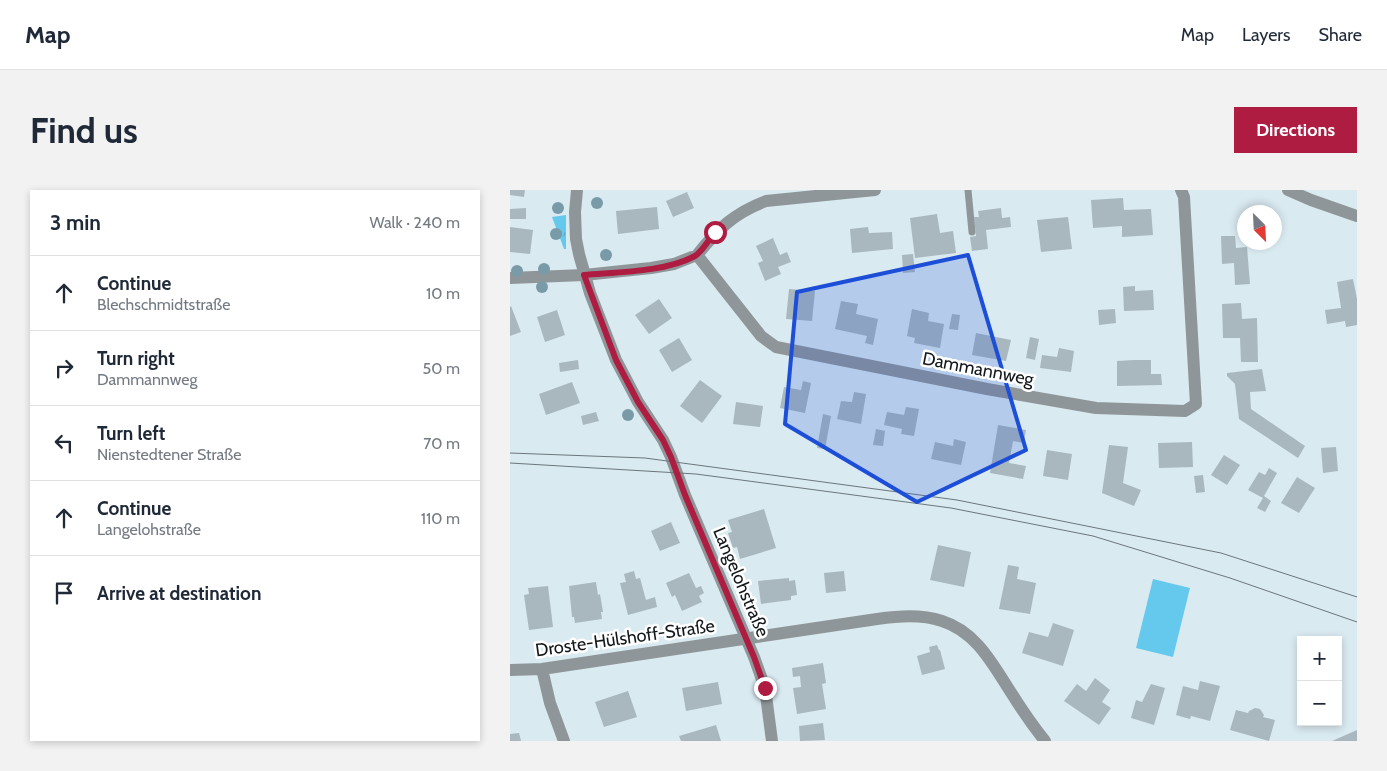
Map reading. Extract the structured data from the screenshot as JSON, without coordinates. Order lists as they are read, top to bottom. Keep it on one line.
{"streets":{"street":["Dammannweg","Langelohstraße","Droste-Hülshoff-Straße"]},"crossings":[["Langelohstraße","Droste-Hülshoff-Straße"]],"north":"bottom right","page":{"header":"Map","nav":["Map","Layers","Share"],"buttons":"Directions","title":"Find us","heading":["3 min","Walk · 240 m"],"list":[["Continue","Blechschmidtstraße","10 m"],["Turn right","Dammannweg","50 m"],["Turn left","Nienstedtener Straße","70 m"],["Continue","Langelohstraße","110 m"],"Arrive at destination"],"map_buttons":["+","−"]}}
